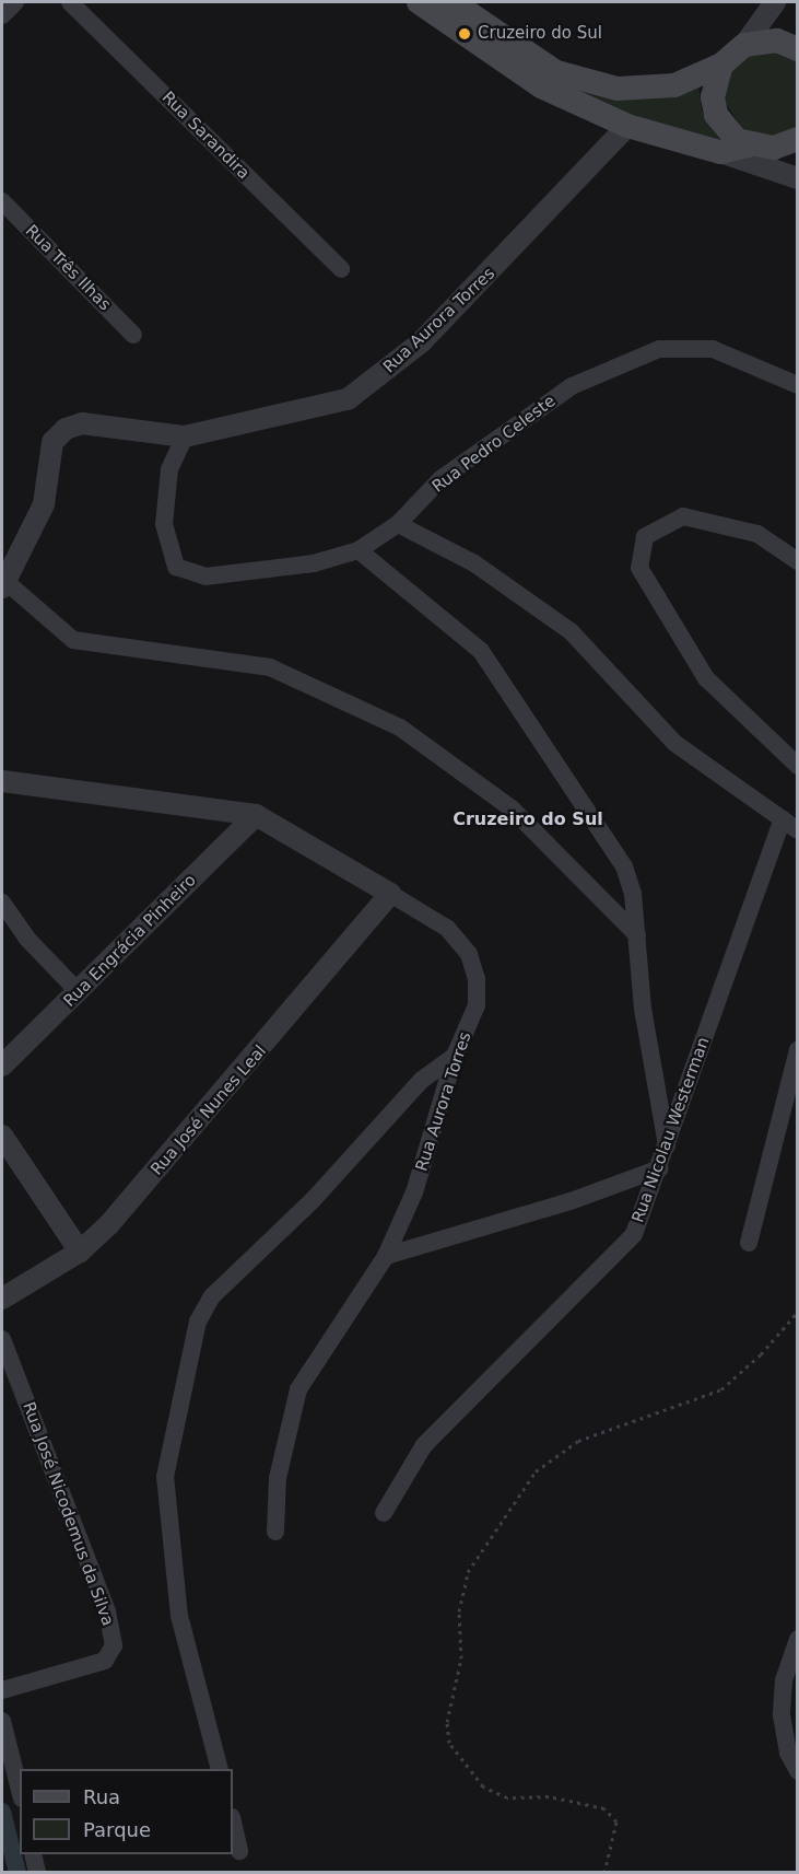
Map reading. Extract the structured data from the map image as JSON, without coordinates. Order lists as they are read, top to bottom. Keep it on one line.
{"streets":{"street":["Rua Sarandira","Rua Três Ilhas","Rua Aurora Torres","Rua Pedro Celeste","Rua Engrácia Pinheiro","Rua José Nunes Leal","Rua Nicolau Westerman","Rua José Nicodemus da Silva"]},"crossings":[["Rua Aurora Torres","Rua Pedro Celeste"],["Rua Aurora Torres","Rua Engrácia Pinheiro"],["Rua Aurora Torres","Rua José Nunes Leal"]],"districts":["Cruzeiro do Sul"],"places":["Cruzeiro do Sul"],"legend":["Rua","Parque"]}
